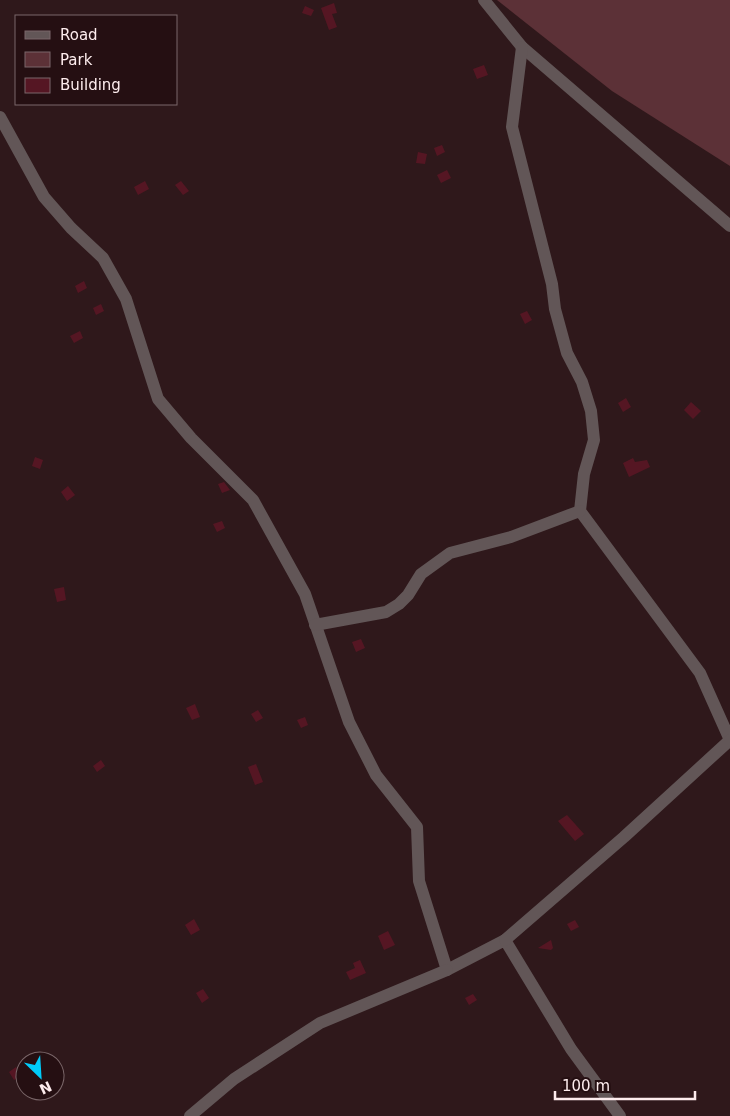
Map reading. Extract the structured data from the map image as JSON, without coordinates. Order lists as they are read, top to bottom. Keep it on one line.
{"legend":["Road","Park","Building"],"scale_bar":"100 m","north":"bottom right"}
